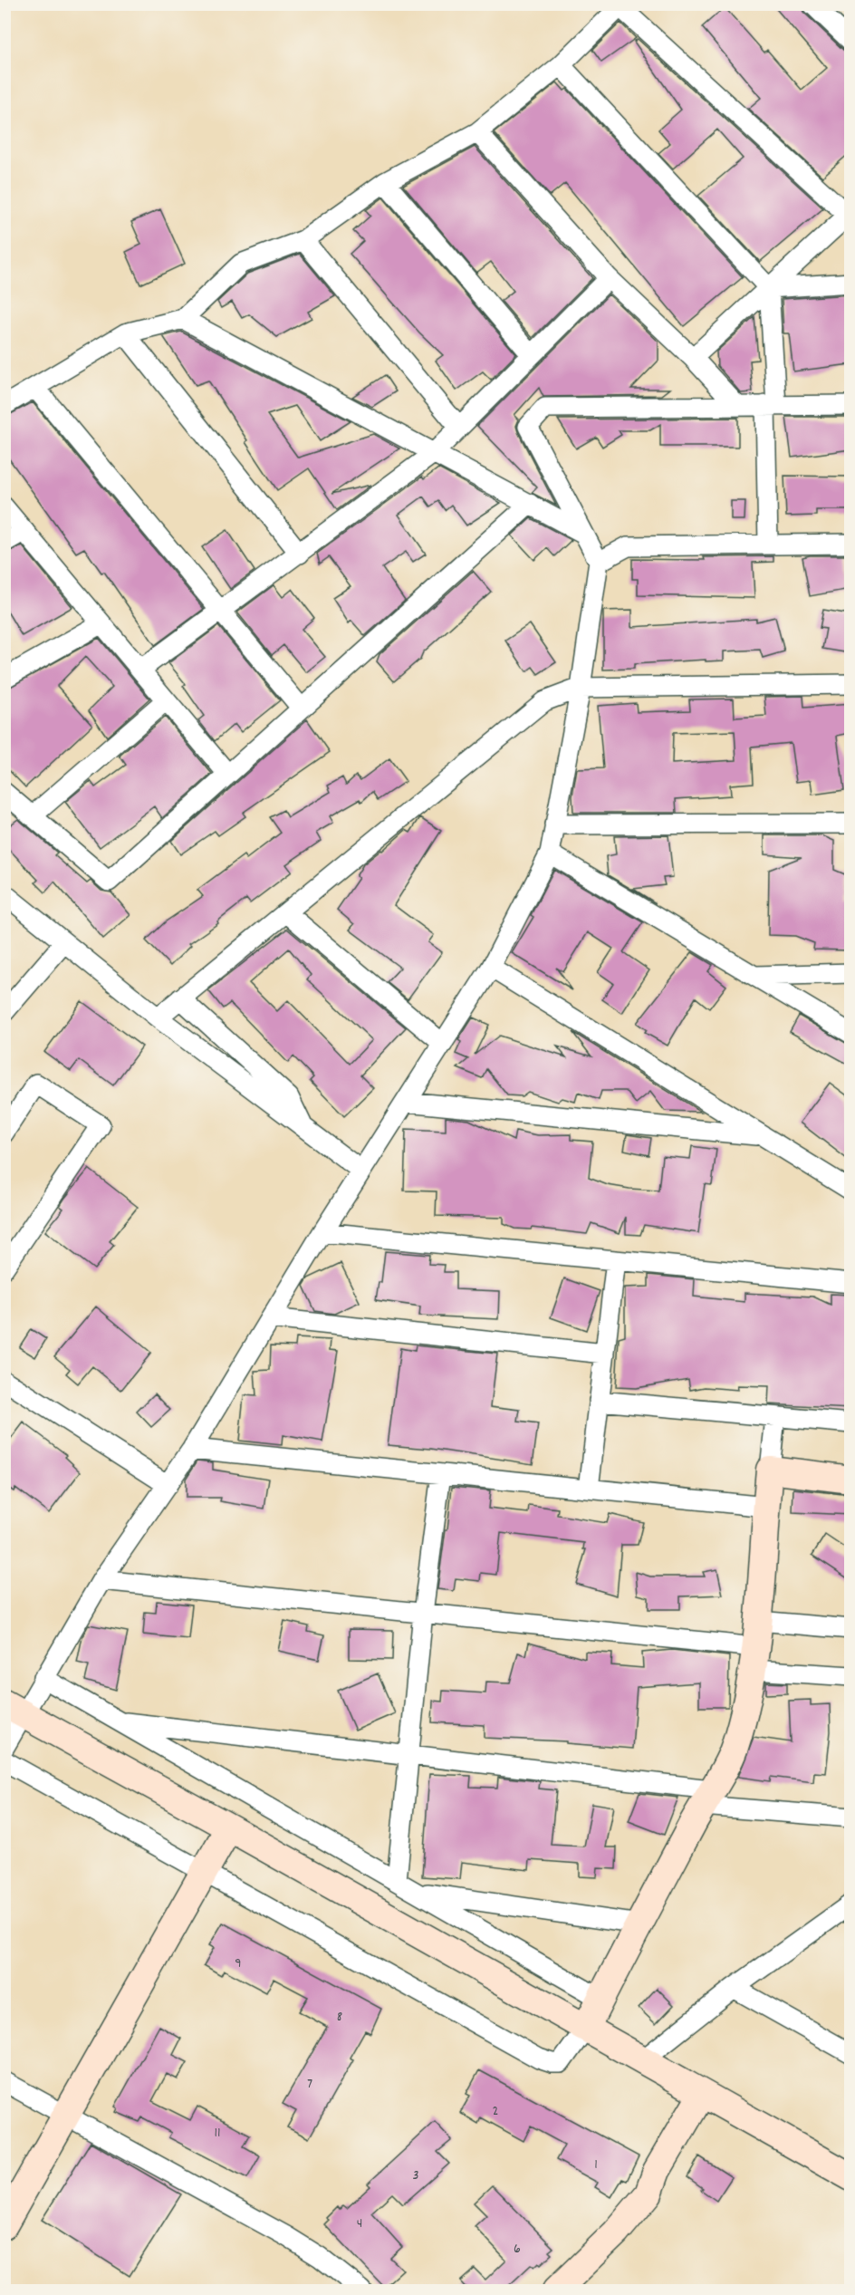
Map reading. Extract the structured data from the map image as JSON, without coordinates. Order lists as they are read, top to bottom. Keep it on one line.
{"house_numbers":["9","8","7","2","11","1","3","4","6"]}
